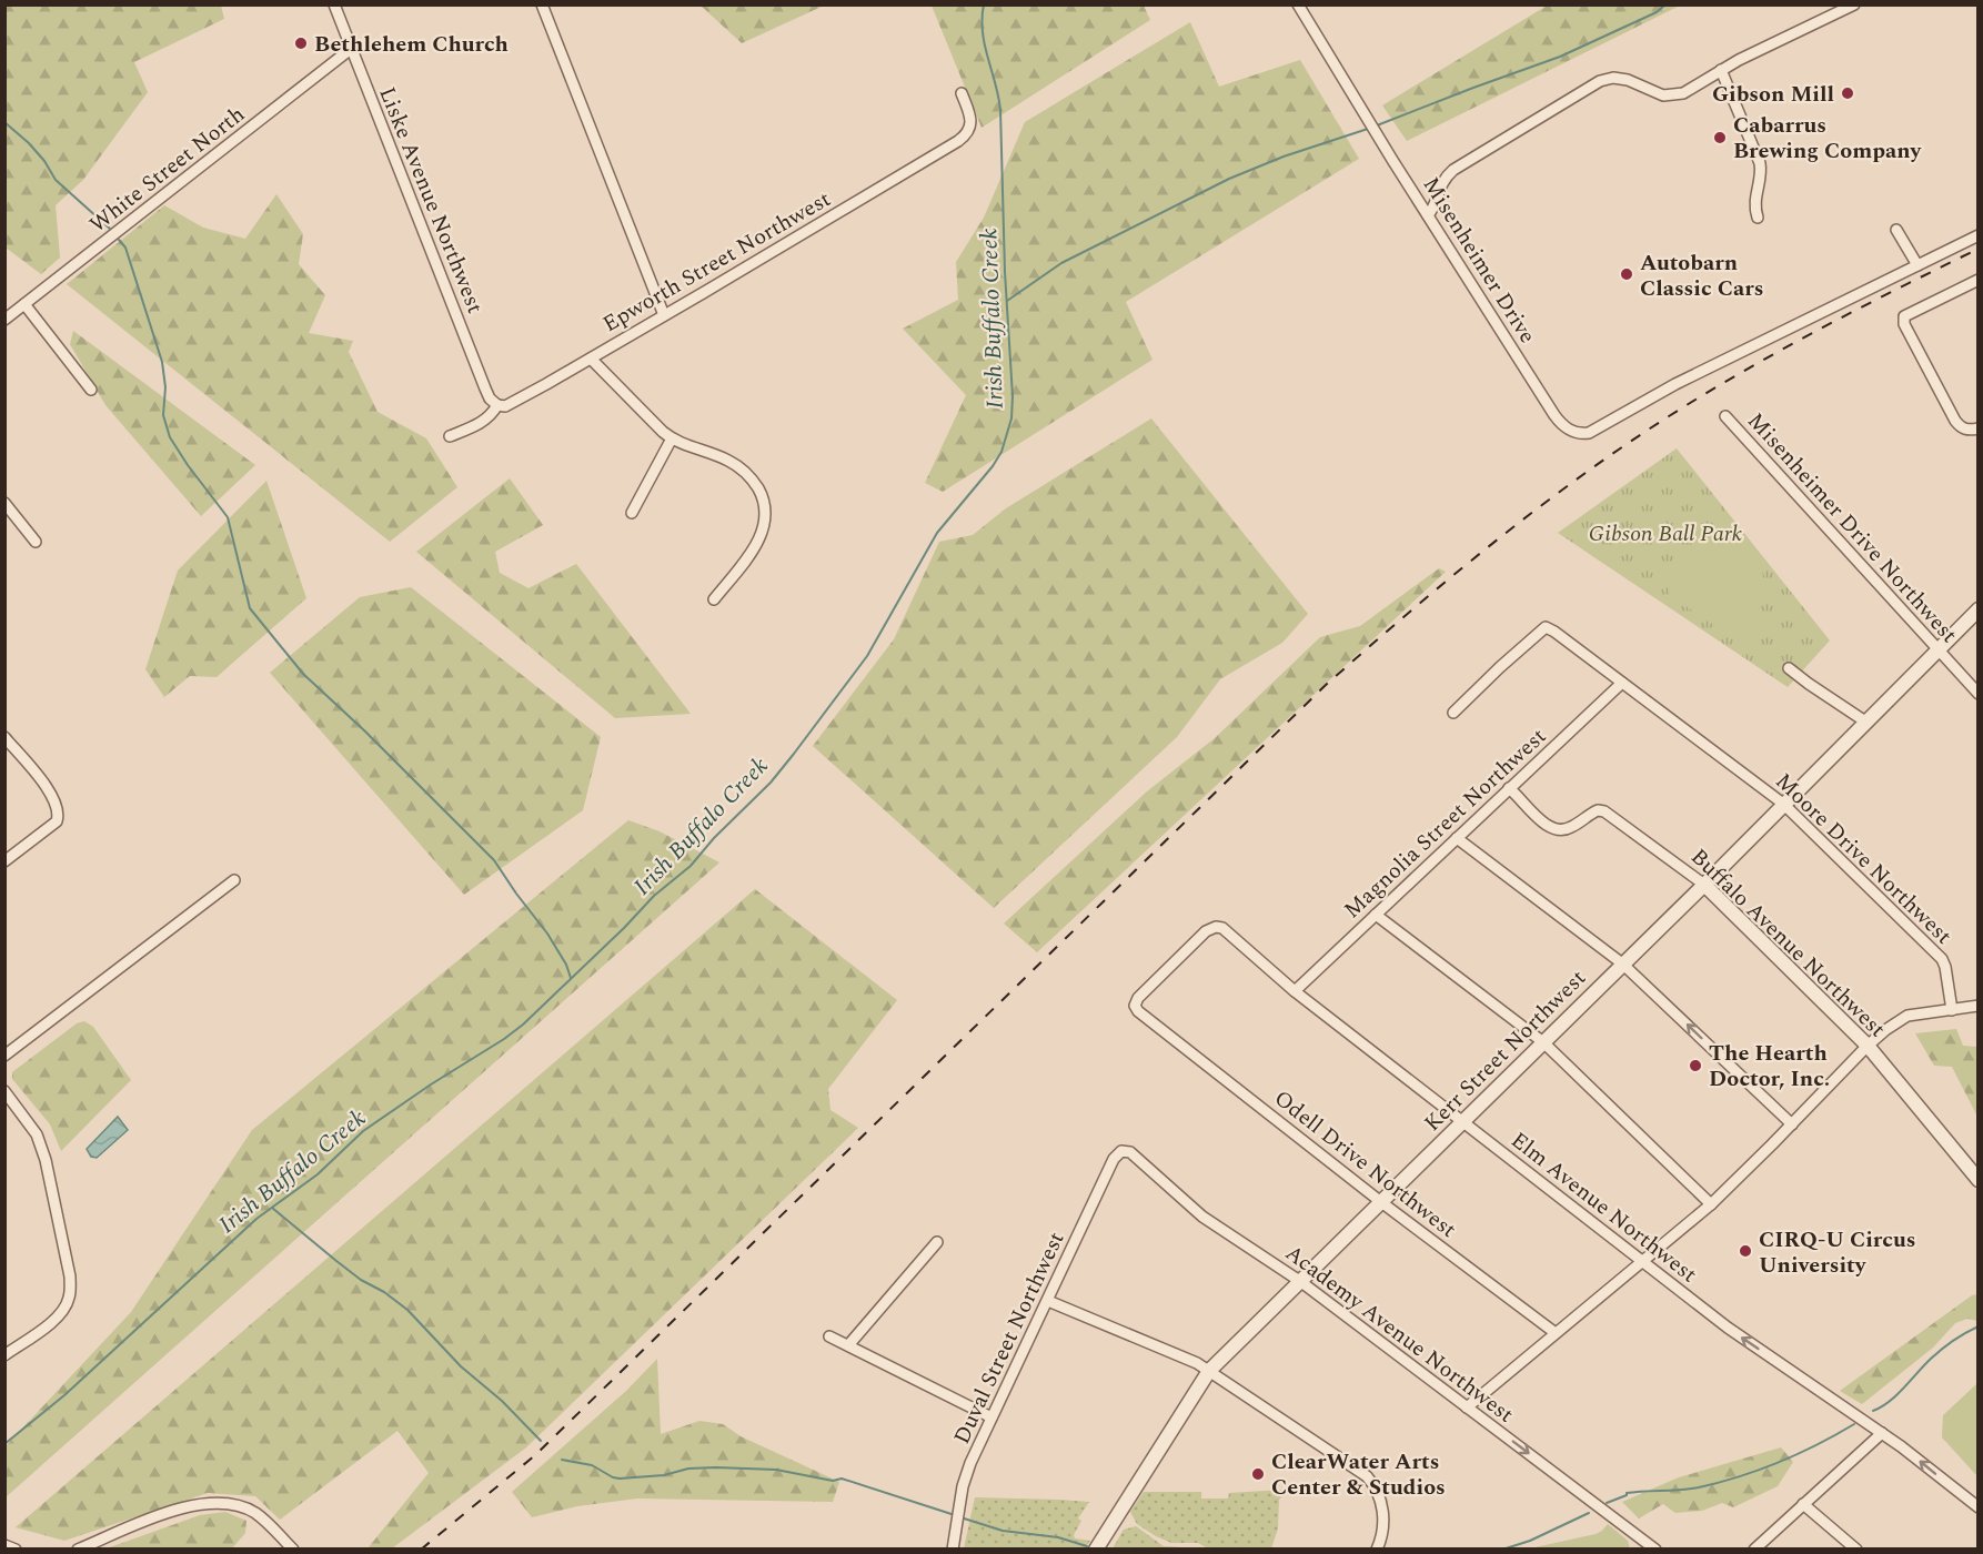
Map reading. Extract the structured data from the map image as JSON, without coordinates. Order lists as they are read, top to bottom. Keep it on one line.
{"streets":{"street":["White Street North","Liske Avenue Northwest","Misenheimer Drive","Epworth Street Northwest","Misenheimer Drive Northwest","Magnolia Street Northwest","Moore Drive Northwest","Buffalo Avenue Northwest","Kerr Street Northwest","Odell Drive Northwest","Elm Avenue Northwest","Academy Avenue Northwest","Duval Street Northwest"]},"crossings":[["White Street North","Liske Avenue Northwest"],["Liske Avenue Northwest","Epworth Street Northwest"],["Misenheimer Drive Northwest","Kerr Street Northwest"],["Magnolia Street Northwest","Moore Drive Northwest"],["Magnolia Street Northwest","Buffalo Avenue Northwest"],["Magnolia Street Northwest","Elm Avenue Northwest"],["Moore Drive Northwest","Kerr Street Northwest"],["Buffalo Avenue Northwest","Kerr Street Northwest"],["Kerr Street Northwest","Odell Drive Northwest"],["Kerr Street Northwest","Elm Avenue Northwest"],["Kerr Street Northwest","Academy Avenue Northwest"],["Odell Drive Northwest","Elm Avenue Northwest"],["Academy Avenue Northwest","Duval Street Northwest"]],"one_way":["Elm Avenue Northwest","Academy Avenue Northwest"],"water":["Irish Buffalo Creek"],"parks":["Gibson Ball Park"],"places":["Bethlehem Church","Gibson Mill","Cabarrus Brewing Company","Autobarn Classic Cars","The Hearth Doctor, Inc.","CIRQ-U Circus University","ClearWater Arts Center & Studios"]}
